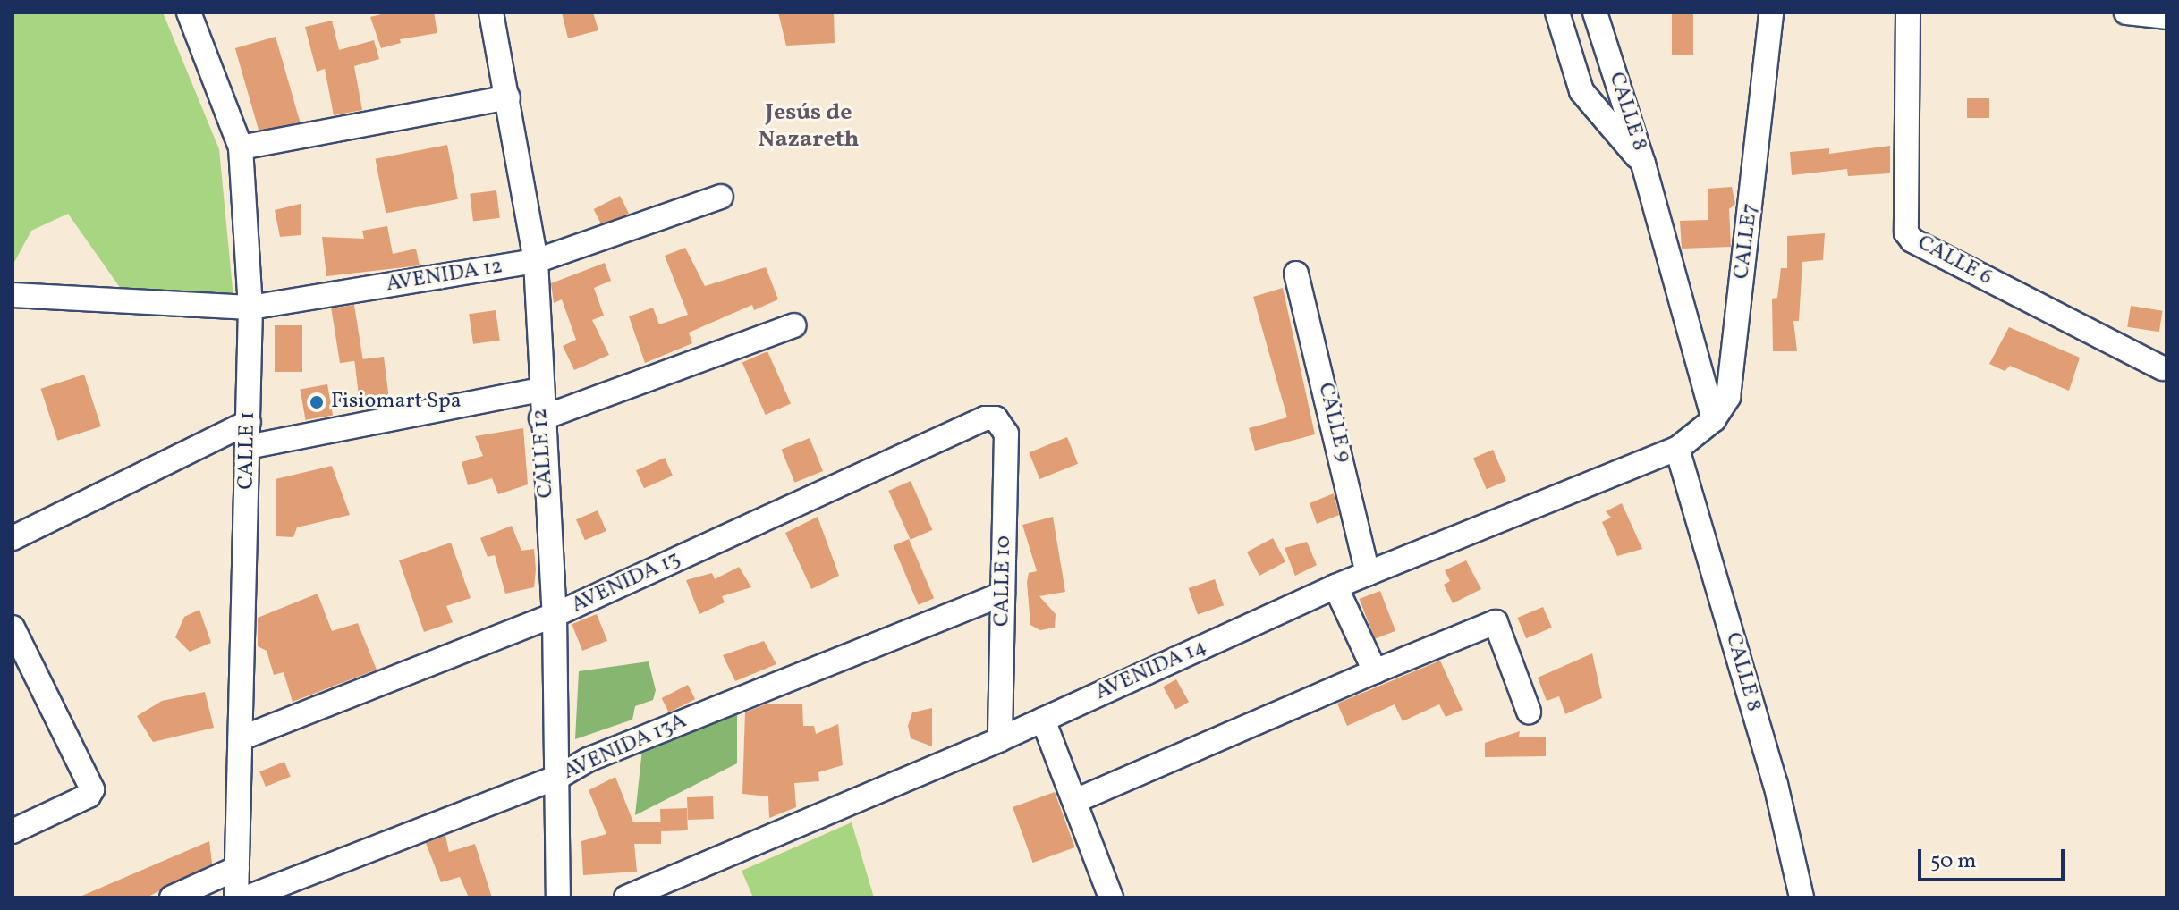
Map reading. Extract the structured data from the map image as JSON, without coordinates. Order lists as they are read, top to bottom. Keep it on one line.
{"streets":{"street":["CALLE 8","CALLE7","CALLE 6","AVENIDA 12","CALLE 9","CALLE 1","CALLE 12","CALLE 10","AVENIDA 13","AVENIDA 14","AVENIDA 13A"]},"crossings":[["CALLE 8","CALLE7"],["CALLE 8","AVENIDA 14"],["CALLE7","AVENIDA 14"],["AVENIDA 12","CALLE 1"],["AVENIDA 12","CALLE 12"],["CALLE 9","AVENIDA 14"],["CALLE 1","AVENIDA 13"],["CALLE 12","AVENIDA 13"],["CALLE 12","AVENIDA 13A"],["CALLE 10","AVENIDA 13"],["CALLE 10","AVENIDA 14"],["CALLE 10","AVENIDA 13A"]],"districts":["Jesús de Nazareth"],"places":["Fisiomart Spa"],"scale_bar":"50 m"}
